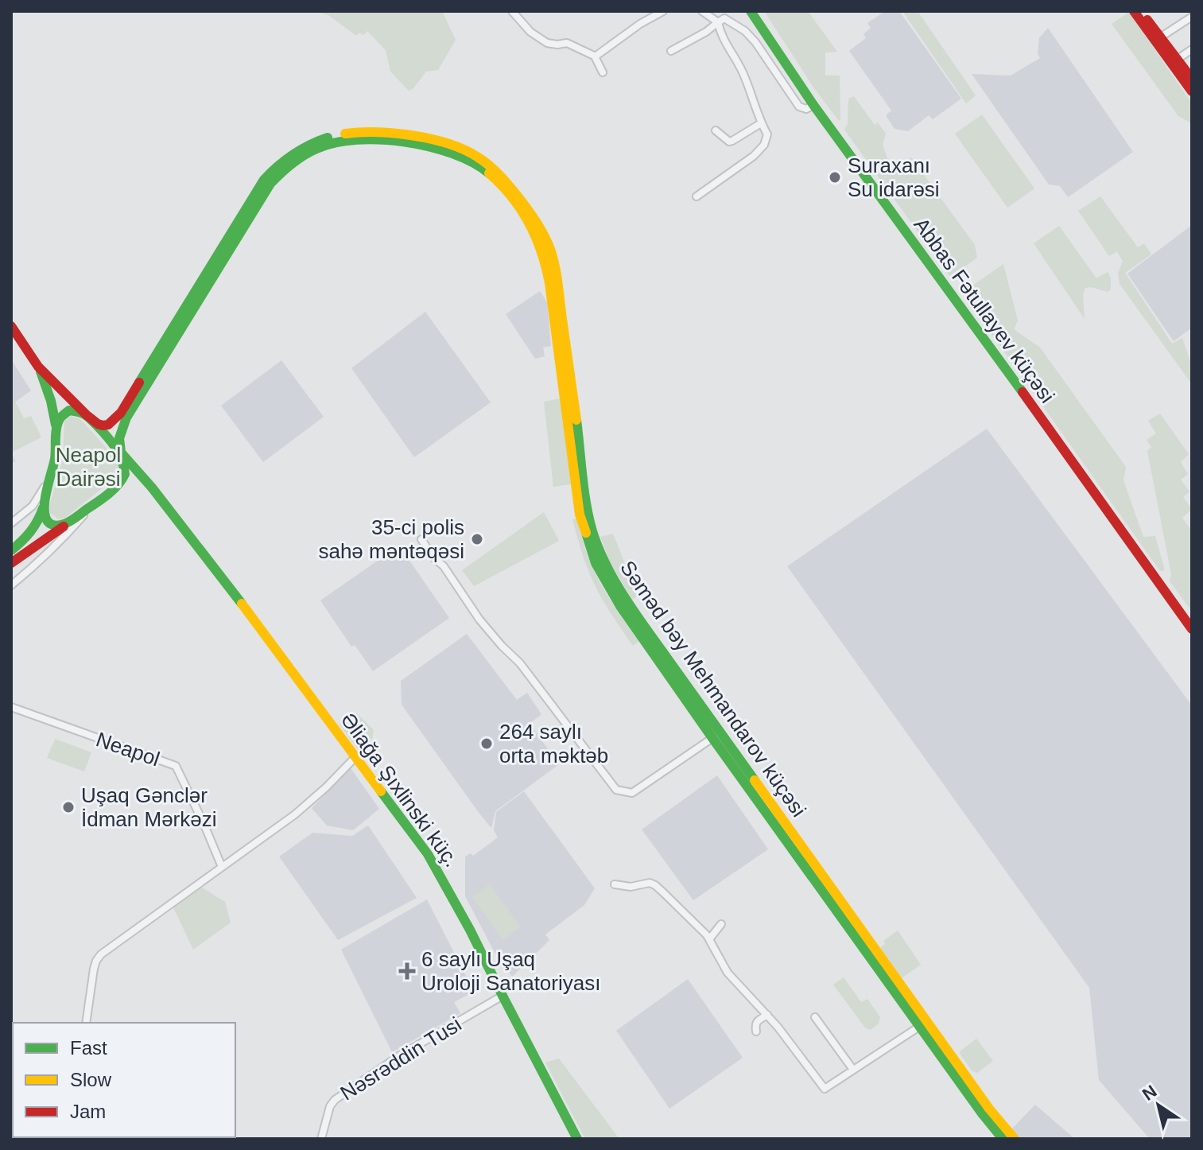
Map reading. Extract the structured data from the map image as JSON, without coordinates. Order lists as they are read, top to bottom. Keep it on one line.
{"streets":{"main road":["Abbas Fətullayev küçəsi","Səməd bəy Mehmandarov küçəsi","Əliağa Şıxlinski küç."],"street":["Neapol","Nəsrəddin Tusi"]},"crossings":[["Səməd bəy Mehmandarov küçəsi","Əliağa Şıxlinski küç."],["Əliağa Şıxlinski küç.","Nəsrəddin Tusi"]],"parks":["Neapol Dairəsi"],"places":{"other":["Suraxanı Su idarəsi","35-ci polis sahə məntəqəsi","264 saylı orta məktəb","Uşaq Gənclər İdman Mərkəzi"],"health":["6 saylı Uşaq Uroloji Sanatoriyası"]},"legend":["Fast","Slow","Jam"],"north":"top left"}
